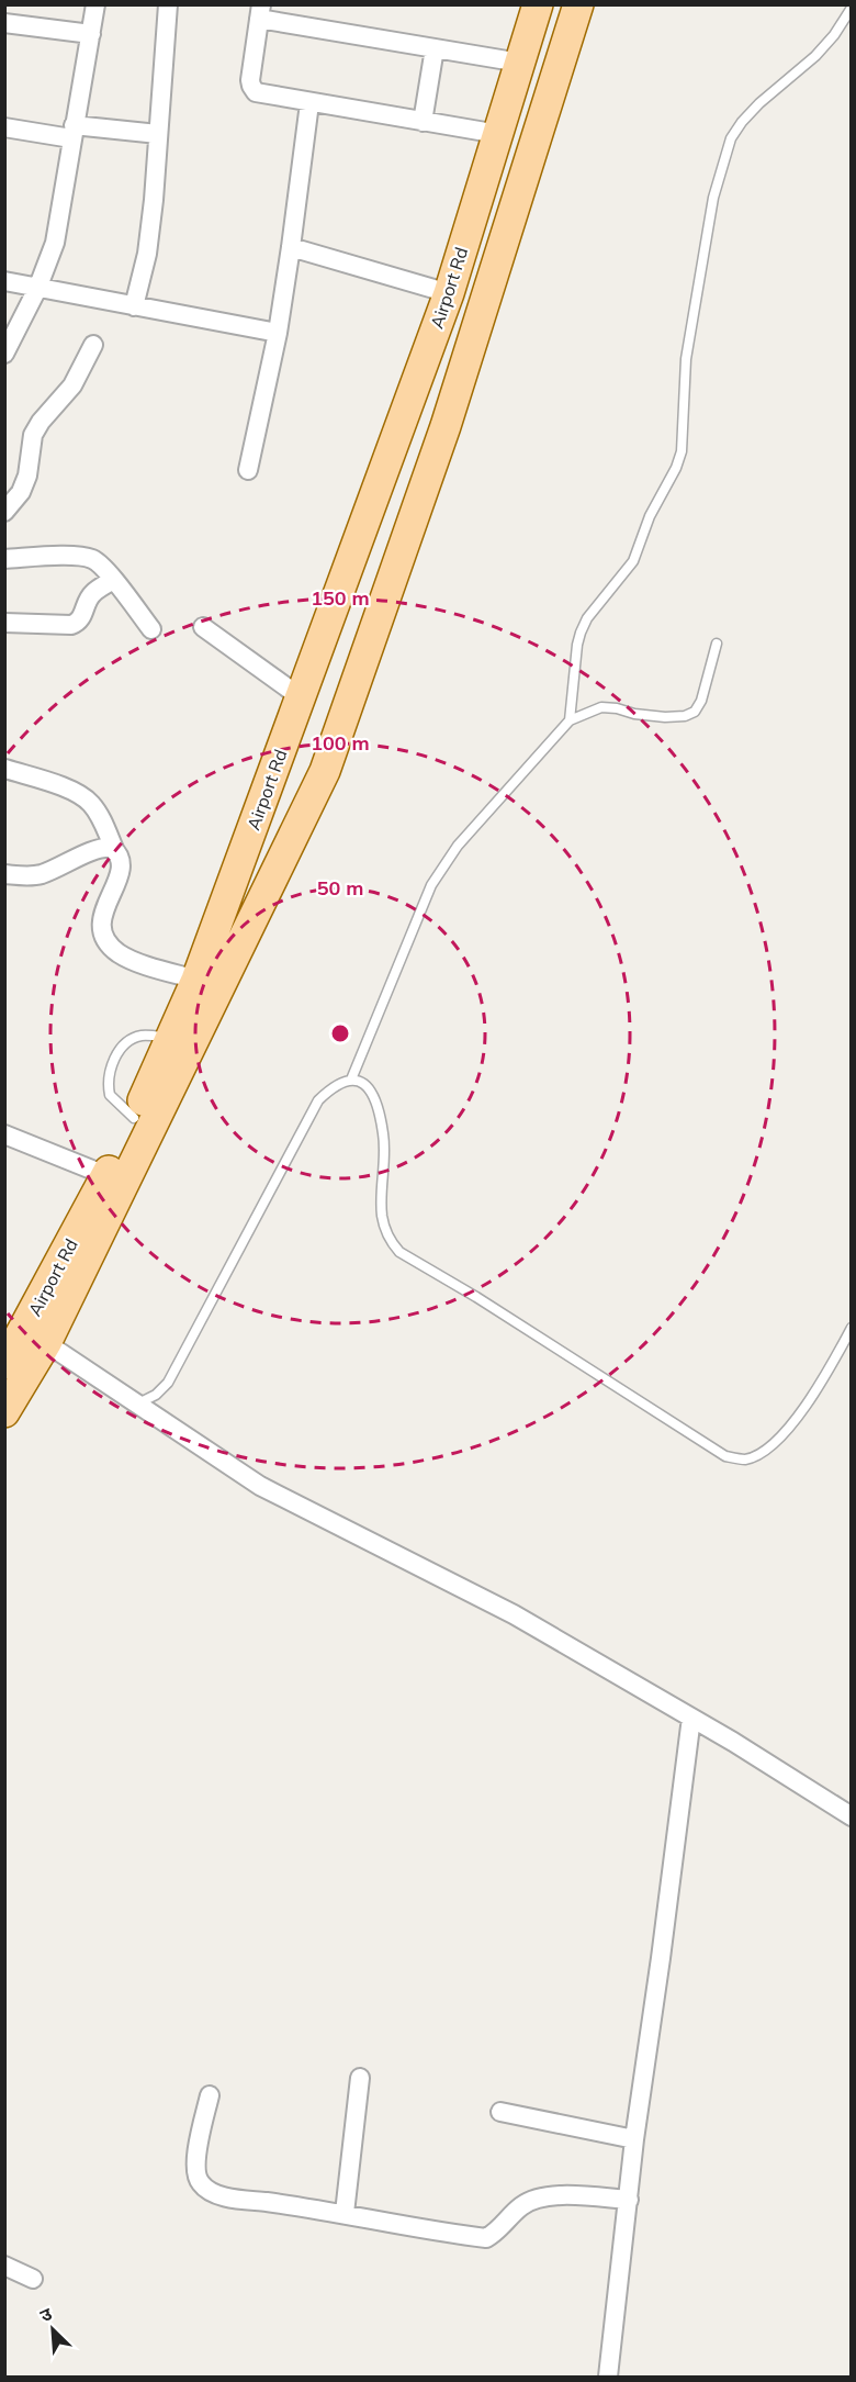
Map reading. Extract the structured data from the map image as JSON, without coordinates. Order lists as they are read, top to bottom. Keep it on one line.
{"streets":{"main road":["Airport Rd"]},"north":"top left","rings":["150 m","100 m","50 m"]}
